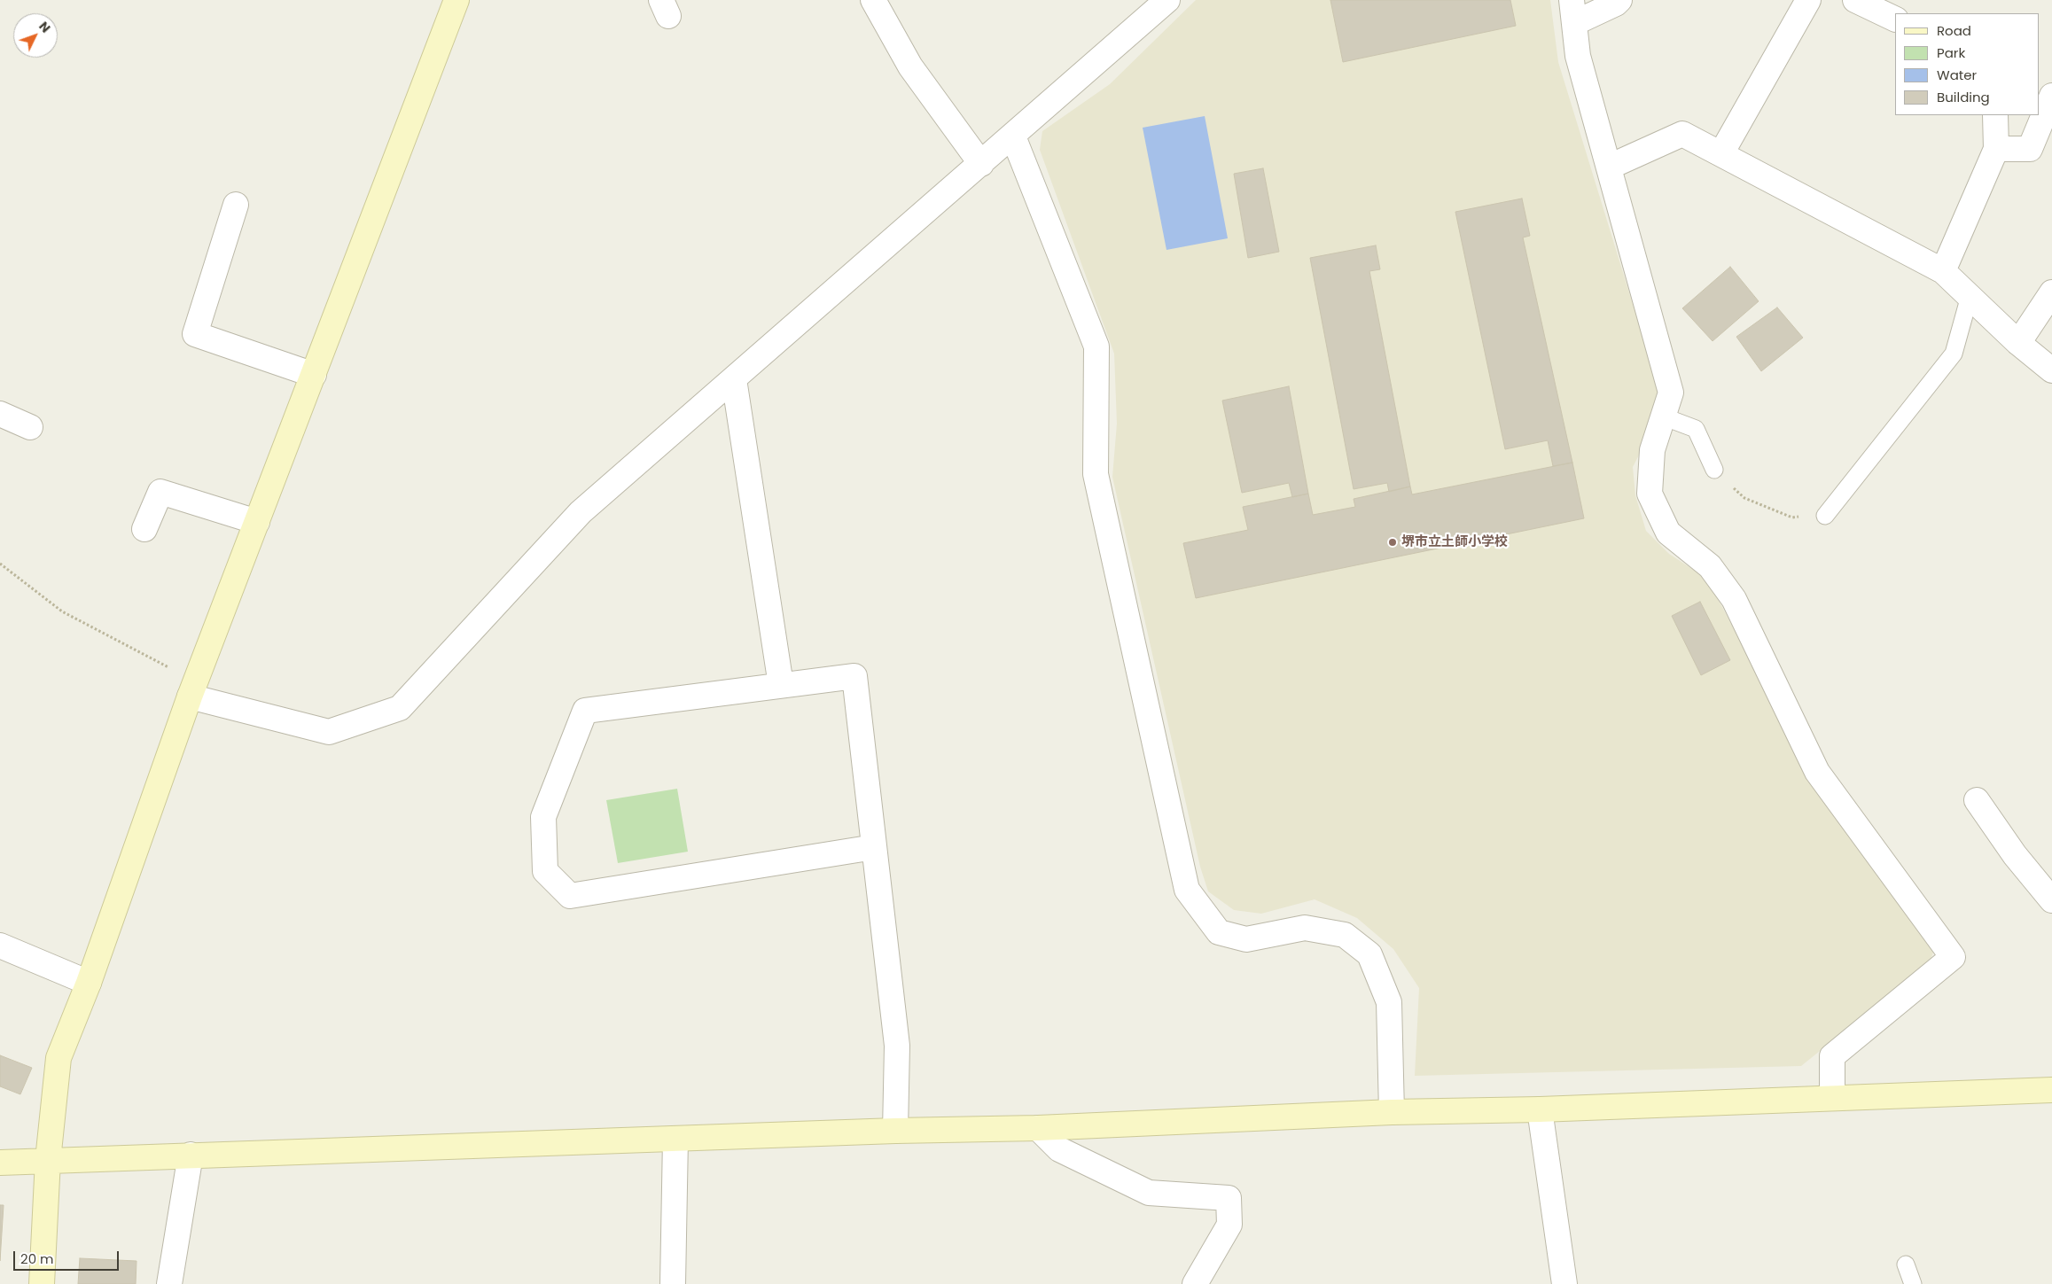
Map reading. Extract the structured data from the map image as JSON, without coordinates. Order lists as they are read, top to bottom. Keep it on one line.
{"places":["堺市立土師小学校"],"legend":["Road","Park","Water","Building"],"scale_bar":"20 m","north":"top right"}
